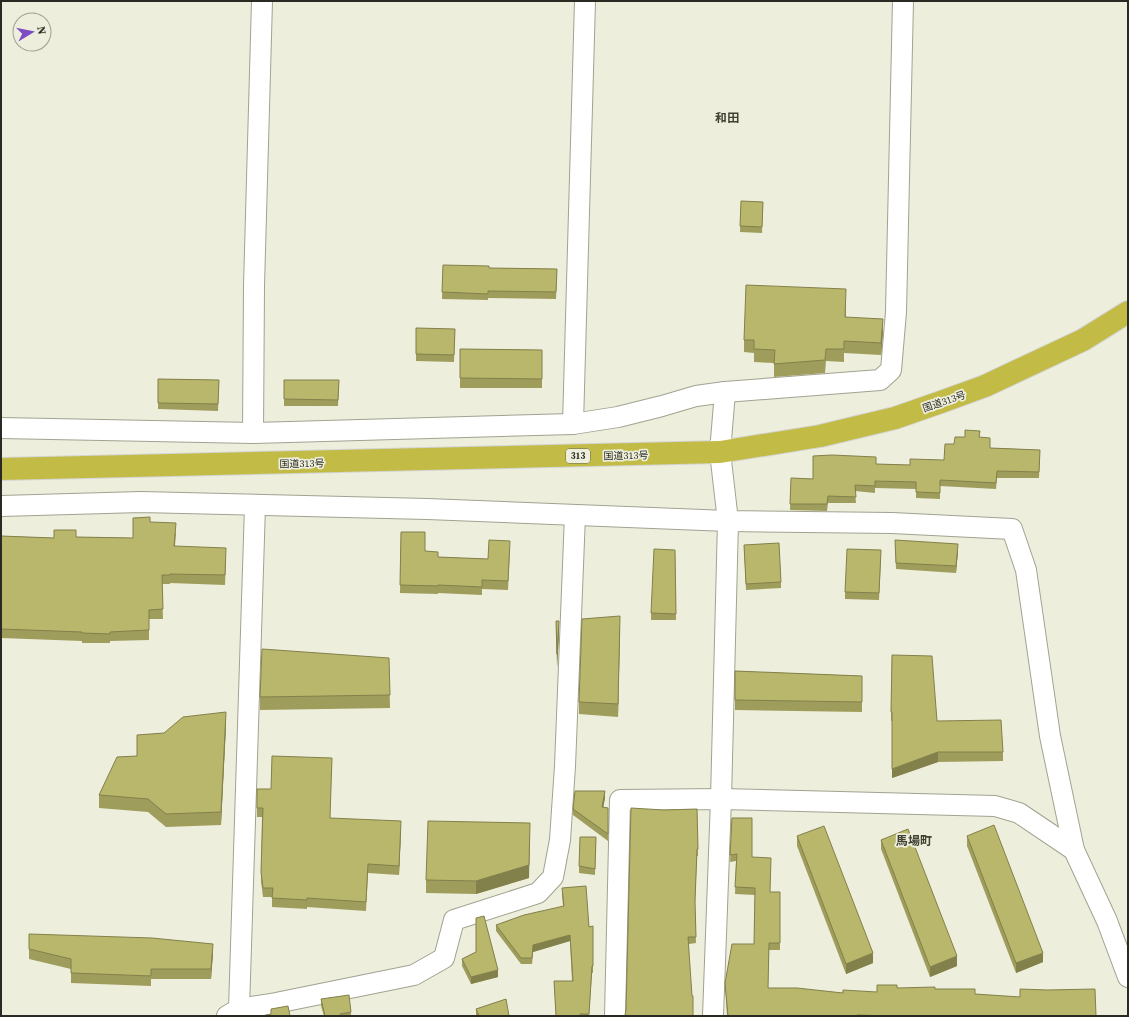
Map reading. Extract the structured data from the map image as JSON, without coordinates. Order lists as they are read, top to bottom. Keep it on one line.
{"streets":{"highway":["国道313号","313"]},"districts":["和田","馬場町"],"north":"right"}
